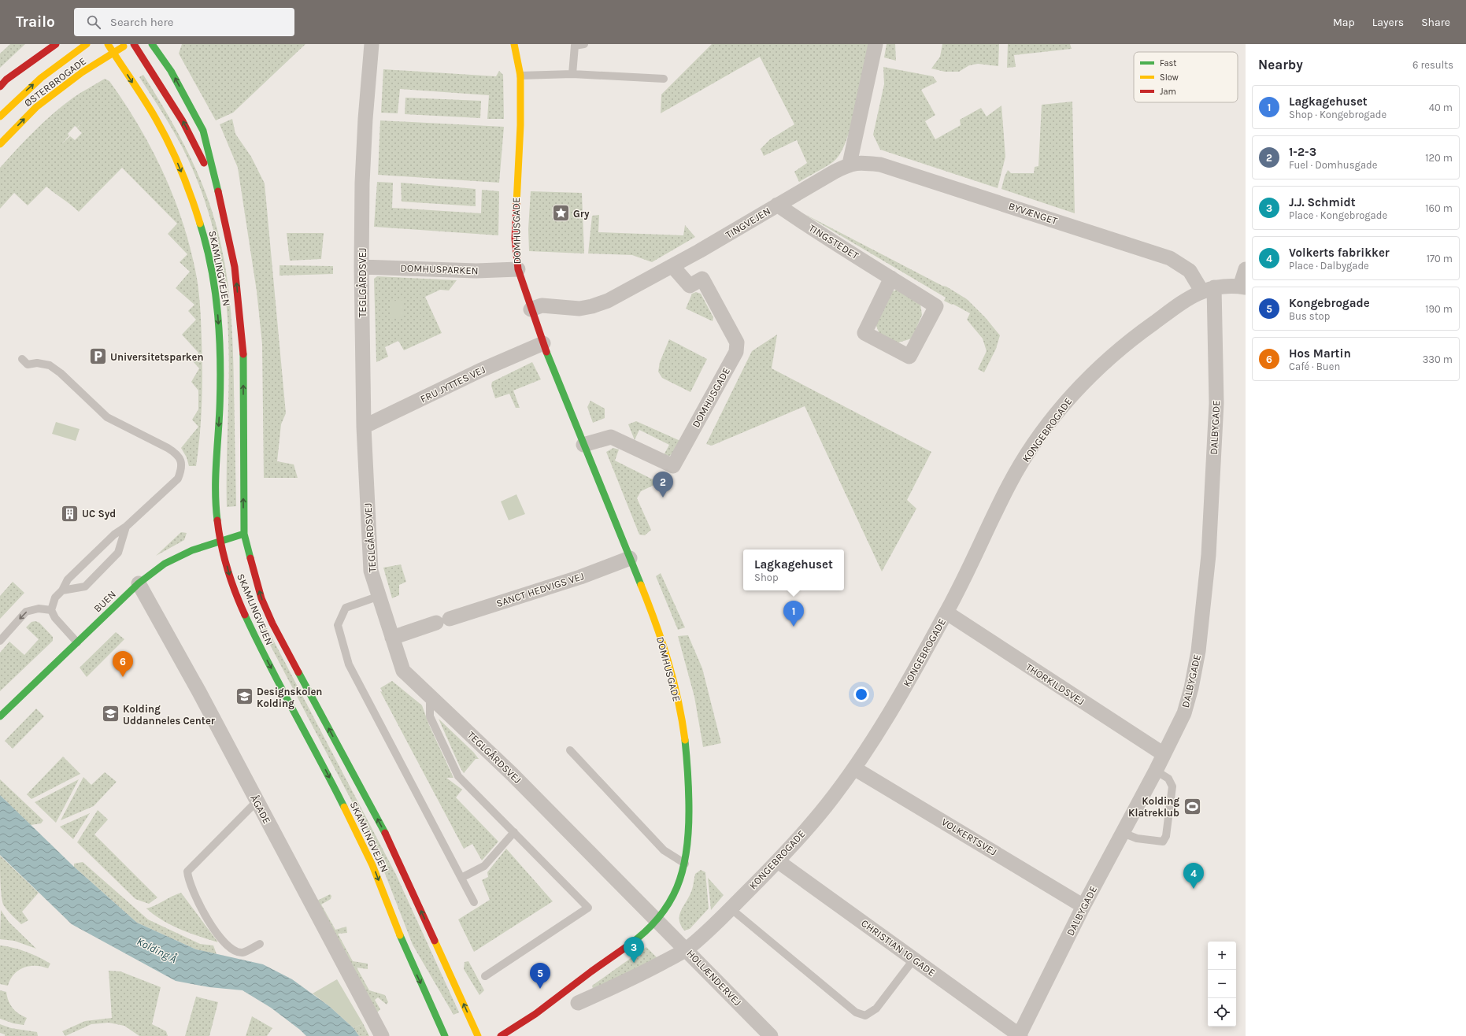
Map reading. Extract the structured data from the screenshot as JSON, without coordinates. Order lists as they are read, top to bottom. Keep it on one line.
{"streets":{"main road":["ØSTERBROGADE","DOMHUSGADE","SKAMLINGVEJEN","BUEN"],"street":["BYVÆNGET","TINGVEJEN","TINGSTEDET","DOMHUSPARKEN","TEGLGÅRDSVEJ","FRU JYTTES VEJ","DALBYGADE","KONGEBROGADE","SANCT HEDVIGS VEJ","THORKILDSVEJ","ÅGADE","VOLKERTSVEJ","CHRISTIAN 10 GADE","HOLLÆNDERVEJ"]},"crossings":[["ØSTERBROGADE","SKAMLINGVEJEN"],["BYVÆNGET","TINGVEJEN"],["BYVÆNGET","DALBYGADE"],["BYVÆNGET","KONGEBROGADE"],["TINGVEJEN","DOMHUSGADE"],["TINGVEJEN","TINGSTEDET"],["DOMHUSGADE","DOMHUSPARKEN"],["DOMHUSGADE","TEGLGÅRDSVEJ"],["DOMHUSGADE","FRU JYTTES VEJ"],["DOMHUSGADE","SANCT HEDVIGS VEJ"],["DOMHUSGADE","HOLLÆNDERVEJ"],["SKAMLINGVEJEN","BUEN"],["DOMHUSPARKEN","TEGLGÅRDSVEJ"],["TEGLGÅRDSVEJ","FRU JYTTES VEJ"],["TEGLGÅRDSVEJ","SANCT HEDVIGS VEJ"],["TEGLGÅRDSVEJ","HOLLÆNDERVEJ"],["DALBYGADE","KONGEBROGADE"],["DALBYGADE","THORKILDSVEJ"],["DALBYGADE","VOLKERTSVEJ"],["DALBYGADE","CHRISTIAN 10 GADE"],["KONGEBROGADE","THORKILDSVEJ"],["KONGEBROGADE","VOLKERTSVEJ"],["KONGEBROGADE","CHRISTIAN 10 GADE"],["KONGEBROGADE","HOLLÆNDERVEJ"],["BUEN","ÅGADE"]],"water":["Kolding Å"],"places":{"place":["Gry"],"parking":["Universitetsparken"],"building":["UC Syd"],"school or university":["Designskolen Kolding","Kolding Uddanneles Center"],"sports":["Kolding Klatreklub"]},"legend":["Fast","Slow","Jam"],"page":{"header":"Trailo","search":"Search here","nav":["Map","Layers","Share"],"heading":["Nearby","6 results"],"list":[{"mark":"1","name":"Lagkagehuset","note":"Shop · Kongebrogade","value":"40 m"},{"mark":"2","name":"1-2-3","note":"Fuel · Domhusgade","value":"120 m"},{"mark":"3","name":"J.J. Schmidt","note":"Place · Kongebrogade","value":"160 m"},{"mark":"4","name":"Volkerts fabrikker","note":"Place · Dalbygade","value":"170 m"},{"mark":"5","name":"Kongebrogade","note":"Bus stop","value":"190 m"},{"mark":"6","name":"Hos Martin","note":"Café · Buen","value":"330 m"}],"pins":["2","1","6","4","3","5"],"popup":["Lagkagehuset","Shop"],"map_buttons":["+","−"]}}
